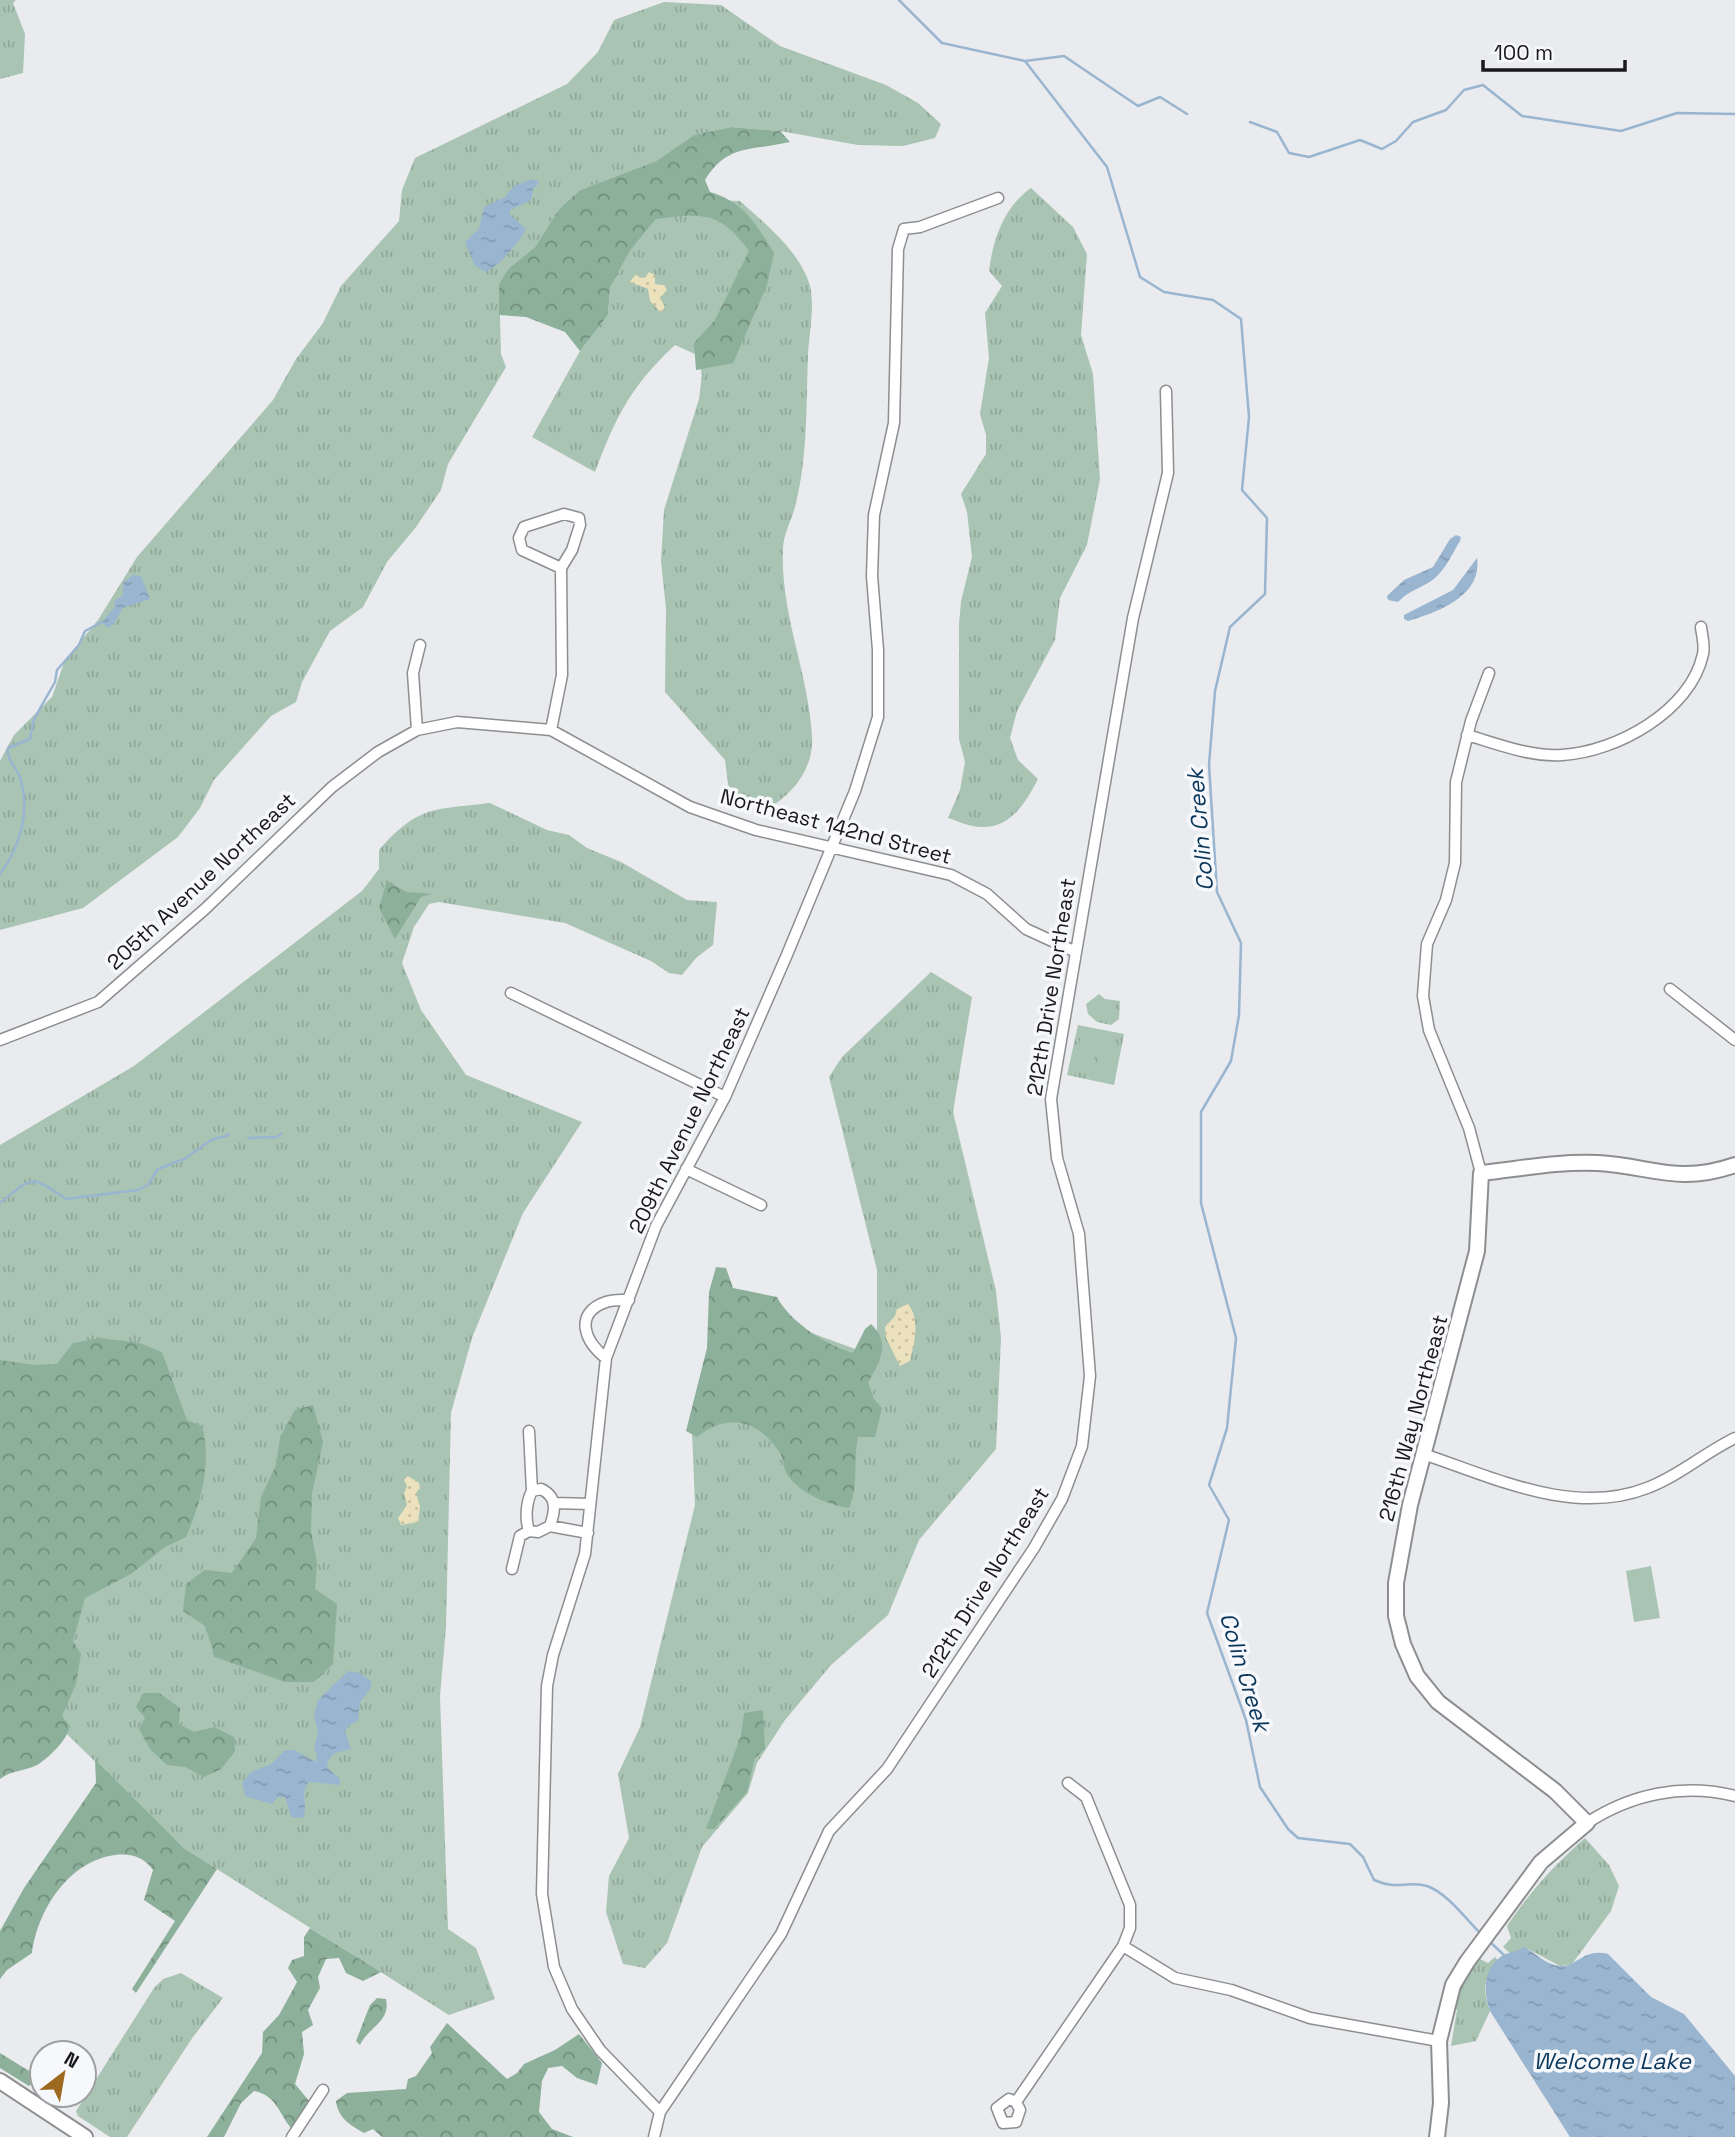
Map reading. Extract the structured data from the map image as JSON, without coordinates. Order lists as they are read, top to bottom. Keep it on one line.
{"streets":{"street":["Northeast 142nd Street","205th Avenue Northeast","212th Drive Northeast","209th Avenue Northeast","216th Way Northeast"]},"crossings":[["Northeast 142nd Street","205th Avenue Northeast"],["Northeast 142nd Street","212th Drive Northeast"],["Northeast 142nd Street","209th Avenue Northeast"],["212th Drive Northeast","209th Avenue Northeast"]],"water":["Colin Creek","Welcome Lake"],"scale_bar":"100 m","north":"top right"}
